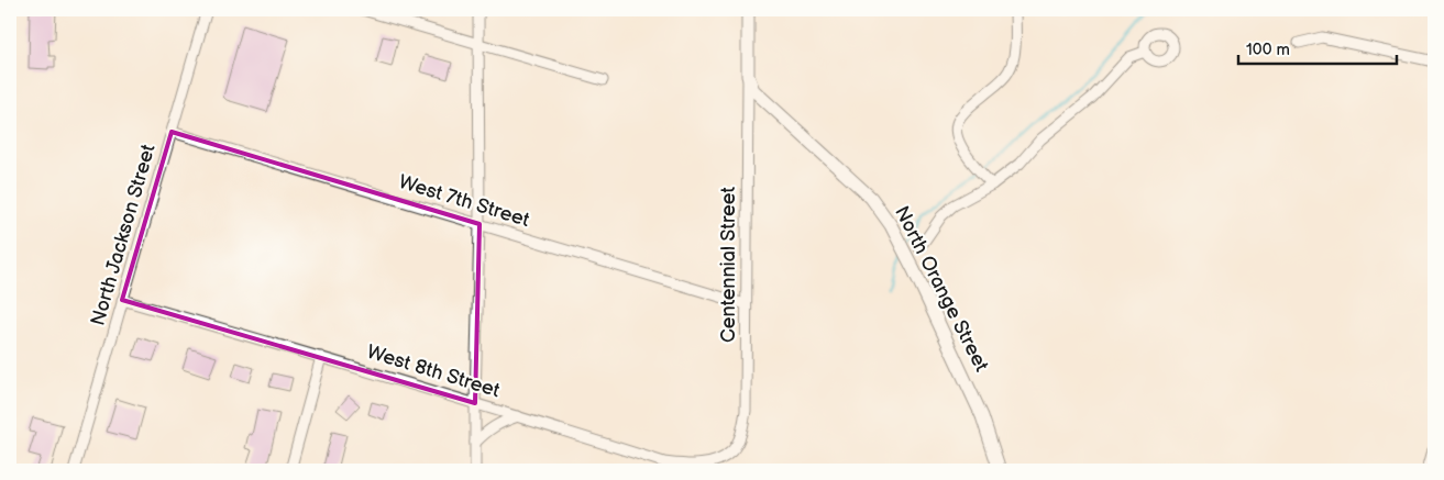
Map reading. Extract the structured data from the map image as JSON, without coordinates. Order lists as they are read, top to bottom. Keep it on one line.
{"streets":{"street":["West 7th Street","North Jackson Street","Centennial Street","North Orange Street","West 8th Street"]},"crossings":[["West 7th Street","North Jackson Street"],["West 7th Street","Centennial Street"],["North Jackson Street","West 8th Street"],["Centennial Street","North Orange Street"],["Centennial Street","West 8th Street"]],"scale_bar":"100 m"}
